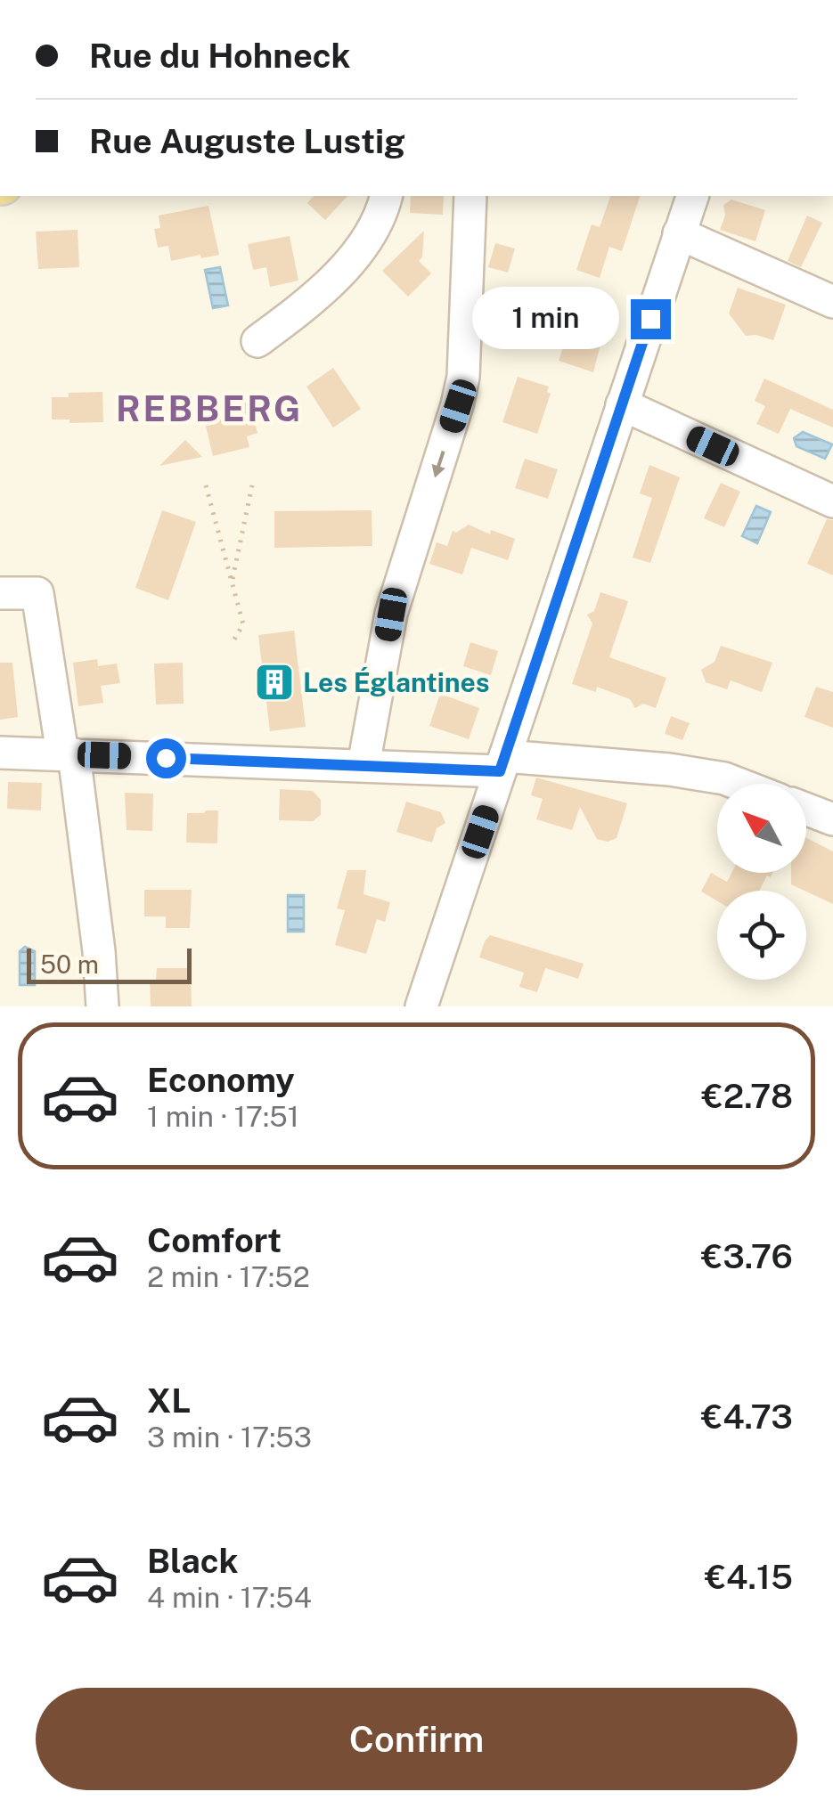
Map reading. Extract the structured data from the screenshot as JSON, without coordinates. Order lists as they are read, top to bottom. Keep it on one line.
{"districts":["REBBERG"],"places":{"building":["Les Églantines"]},"scale_bar":"50 m","north":"top left","page":{"banner":["Rue du Hohneck","Rue Auguste Lustig"],"bubble":"1 min","scale":"50 m","list":[{"name":"Economy","note":"1 min · 17:51","value":"€2.78"},{"name":"Comfort","note":"2 min · 17:52","value":"€3.76"},{"name":"XL","note":"3 min · 17:53","value":"€4.73"},{"name":"Black","note":"4 min · 17:54","value":"€4.15"}],"buttons":"Confirm"}}
